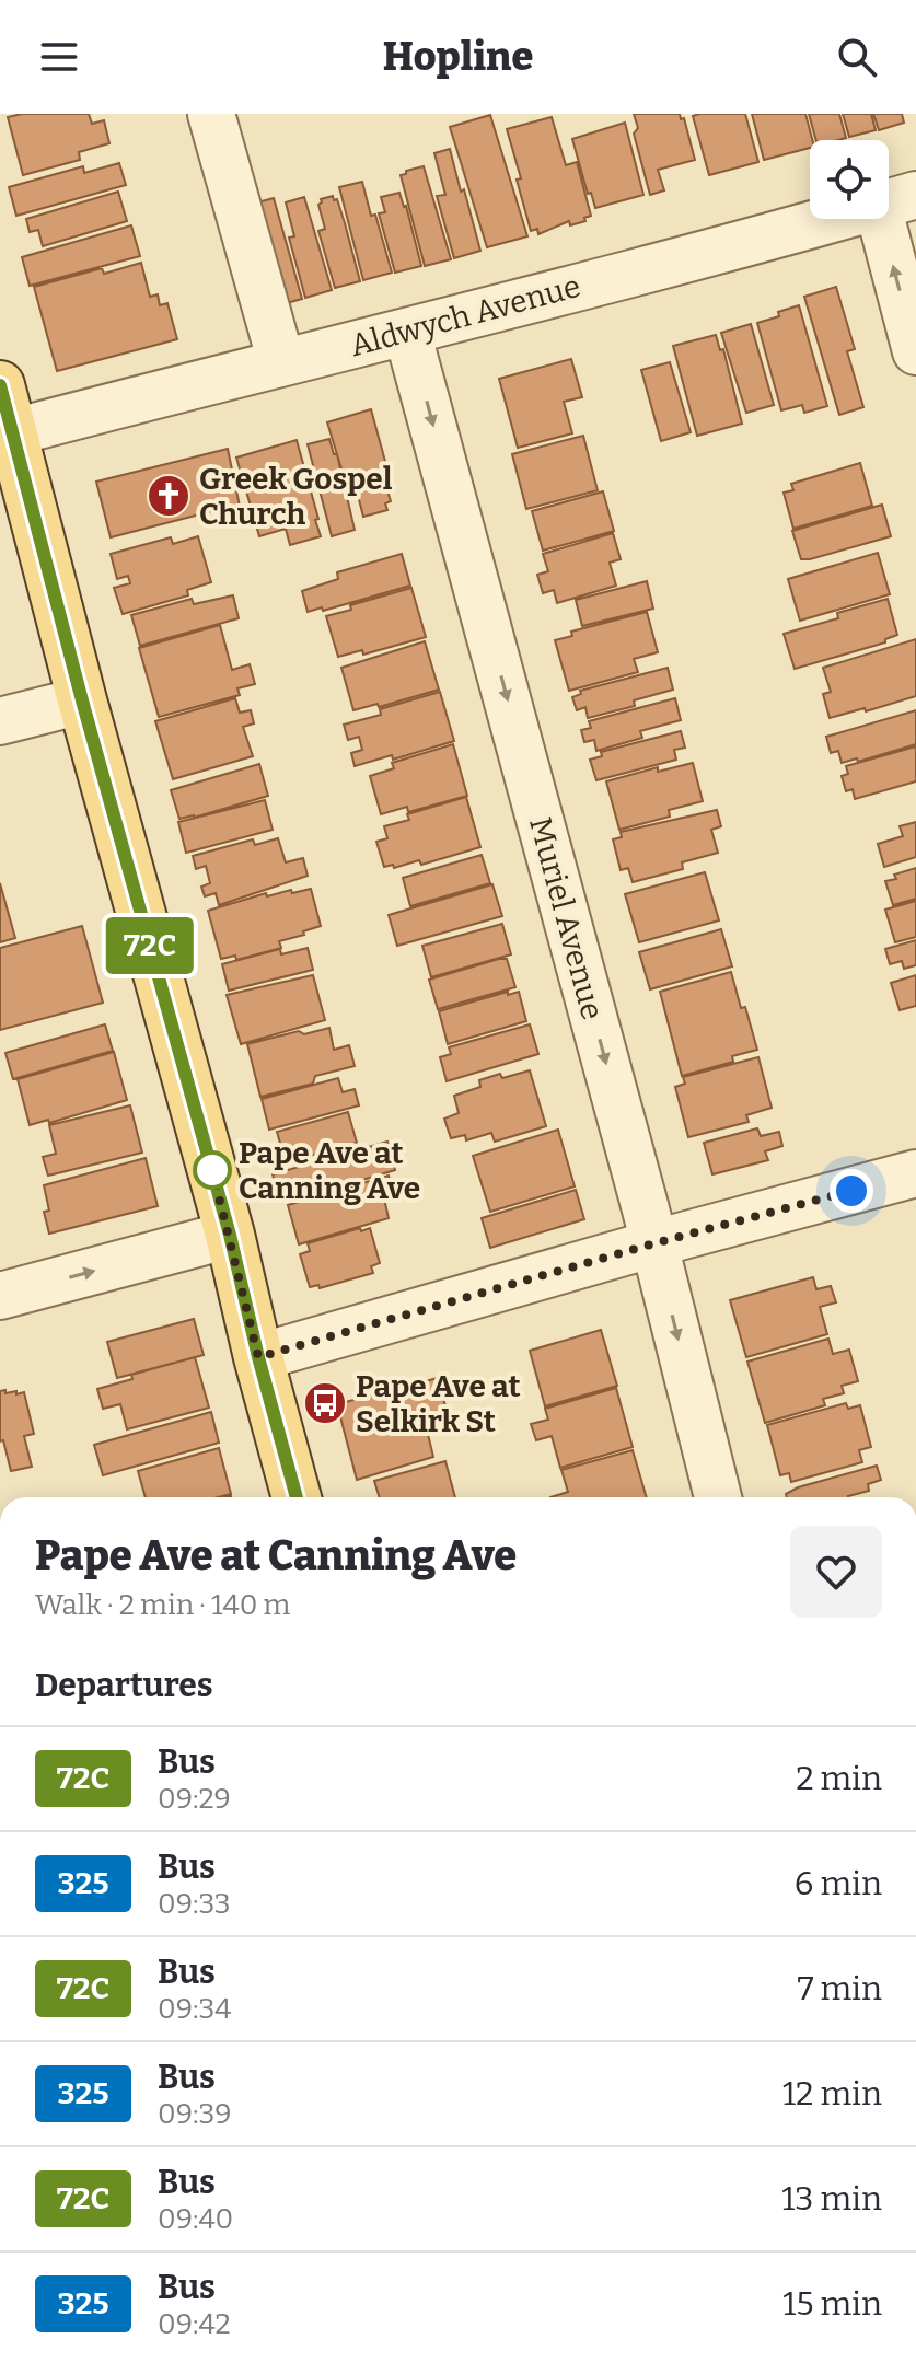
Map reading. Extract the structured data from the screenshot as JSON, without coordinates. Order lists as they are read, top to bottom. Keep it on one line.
{"streets":{"street":["Aldwych Avenue","Muriel Avenue"]},"crossings":[["Aldwych Avenue","Muriel Avenue"]],"one_way":["Muriel Avenue"],"places":{"church":["Greek Gospel Church"],"other":["Pape Ave at Canning Ave"],"bus stop":["Pape Ave at Selkirk St"]},"lines":["bus line 72C"],"page":{"header":"Hopline","on_map":"72C","heading":[["Pape Ave at Canning Ave","Walk · 2 min · 140 m"],"Departures"],"list":[{"mark":"72C","name":"Bus","note":"09:29","value":"2 min"},{"mark":"325","name":"Bus","note":"09:33","value":"6 min"},{"mark":"72C","name":"Bus","note":"09:34","value":"7 min"},{"mark":"325","name":"Bus","note":"09:39","value":"12 min"},{"mark":"72C","name":"Bus","note":"09:40","value":"13 min"},{"mark":"325","name":"Bus","note":"09:42","value":"15 min"}]}}
